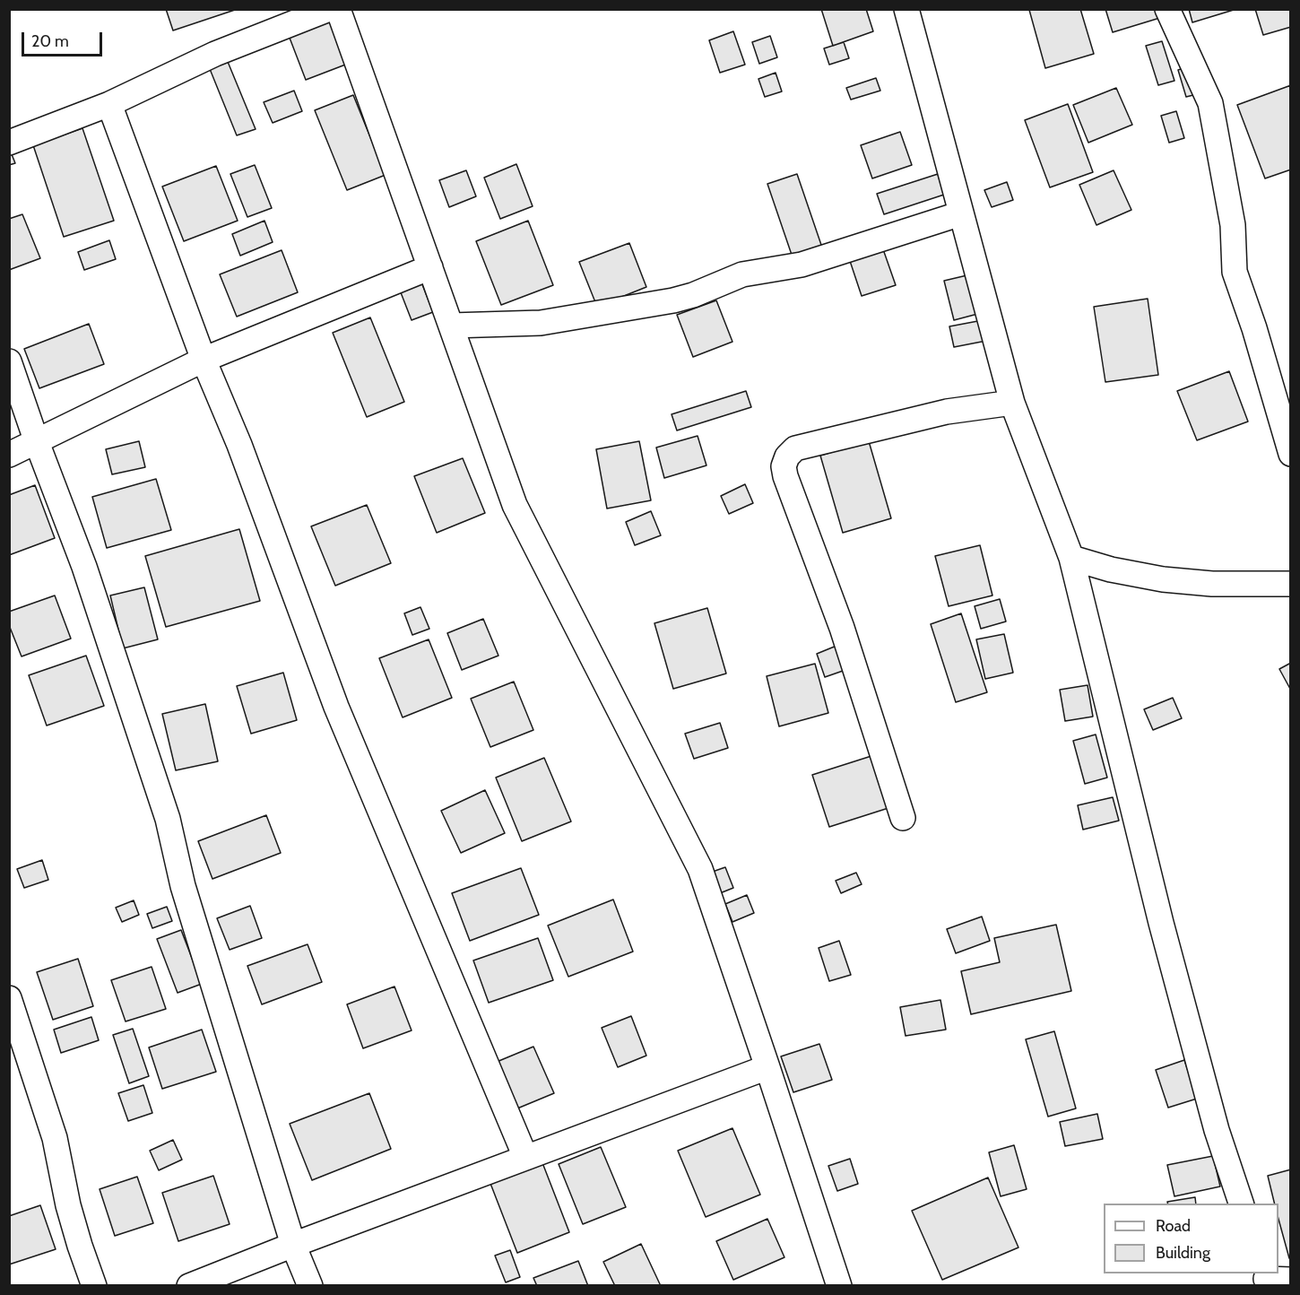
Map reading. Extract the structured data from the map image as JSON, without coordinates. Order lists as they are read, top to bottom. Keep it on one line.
{"legend":["Road","Building"],"scale_bar":"20 m"}
